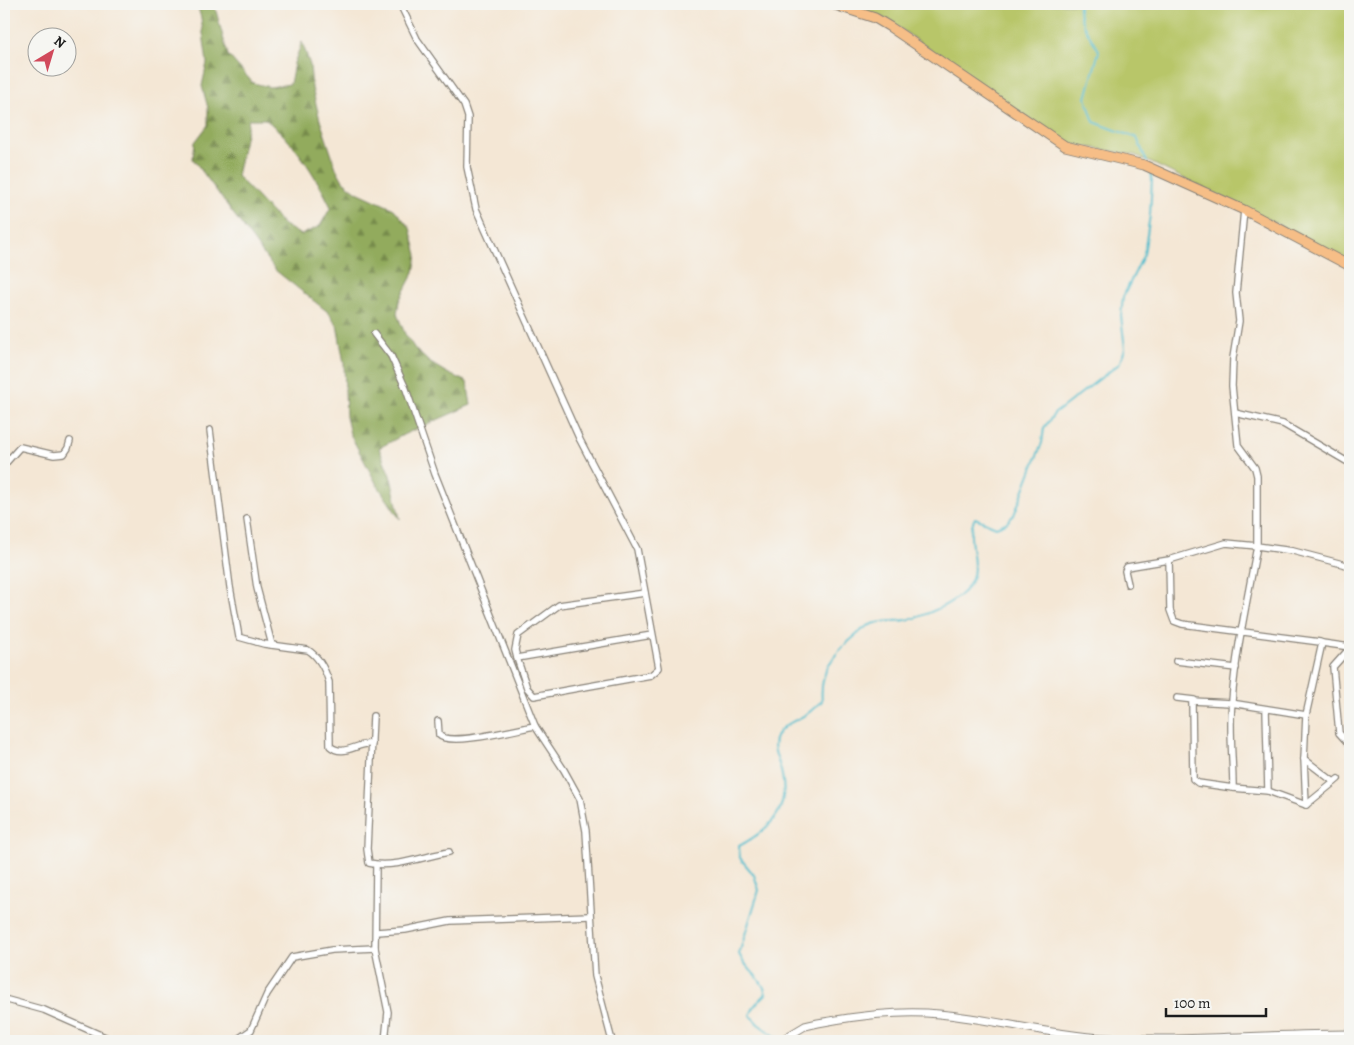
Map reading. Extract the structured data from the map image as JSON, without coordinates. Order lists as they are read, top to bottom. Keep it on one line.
{"scale_bar":"100 m","north":"top right"}
